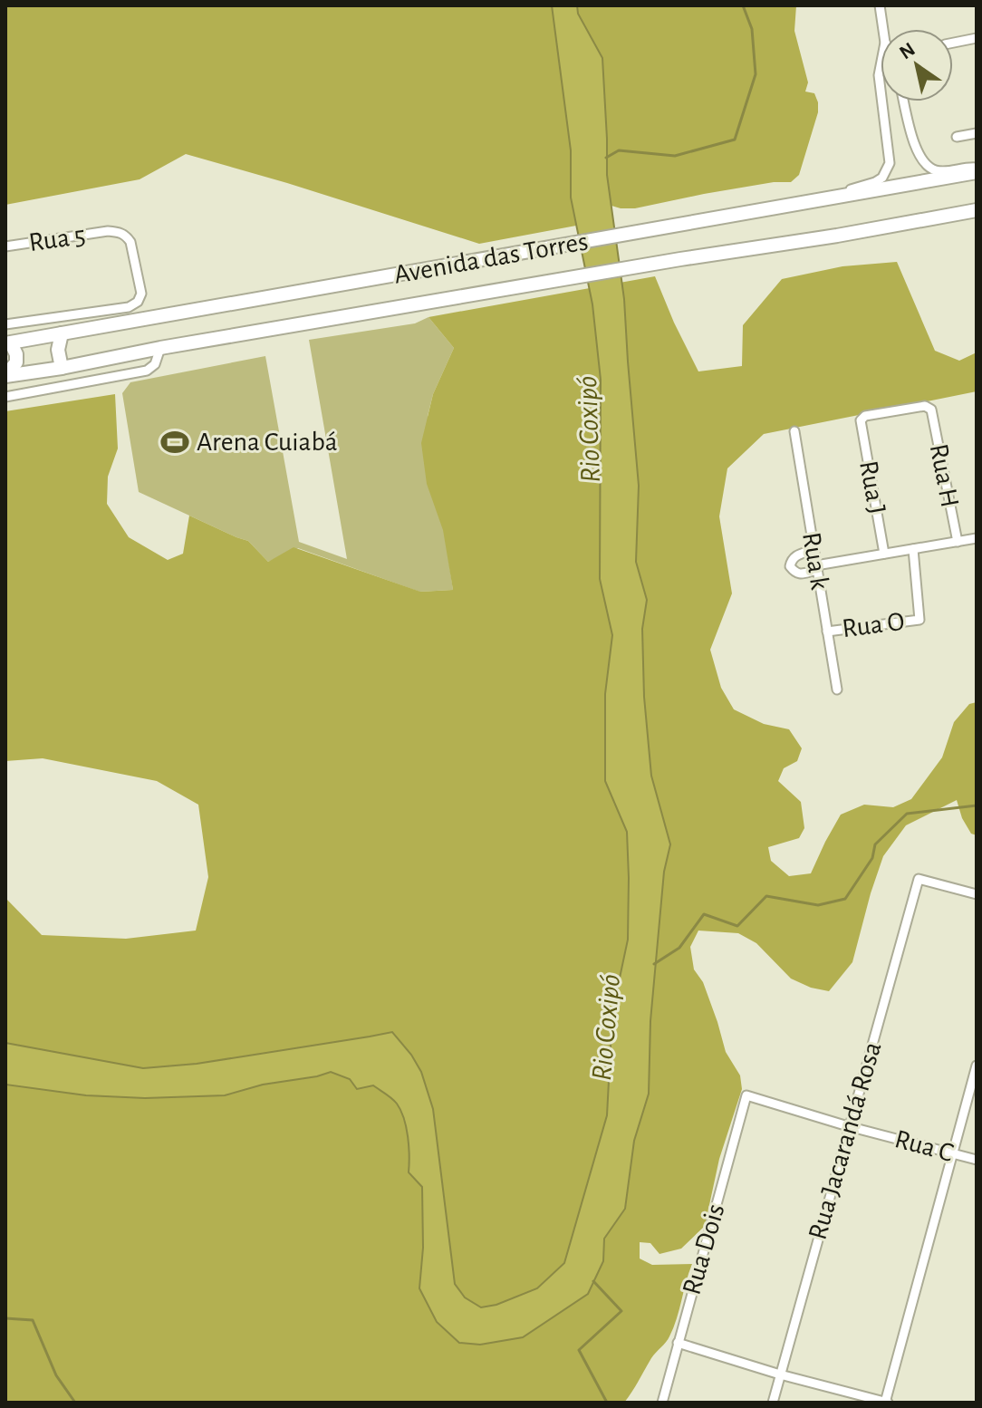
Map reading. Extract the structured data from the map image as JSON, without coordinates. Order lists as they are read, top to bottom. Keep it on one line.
{"streets":{"main road":["Avenida das Torres"],"street":["Rua 5","Rua H","Rua J","Rua k","Rua O","Rua Jacarandá Rosa","Rua C","Rua Dois"]},"crossings":[["Rua H","Rua J"],["Rua k","Rua O"],["Rua Jacarandá Rosa","Rua C"],["Rua C","Rua Dois"]],"water":["Rio Coxipó"],"places":{"sports":["Arena Cuiabá"]},"north":"top left"}
